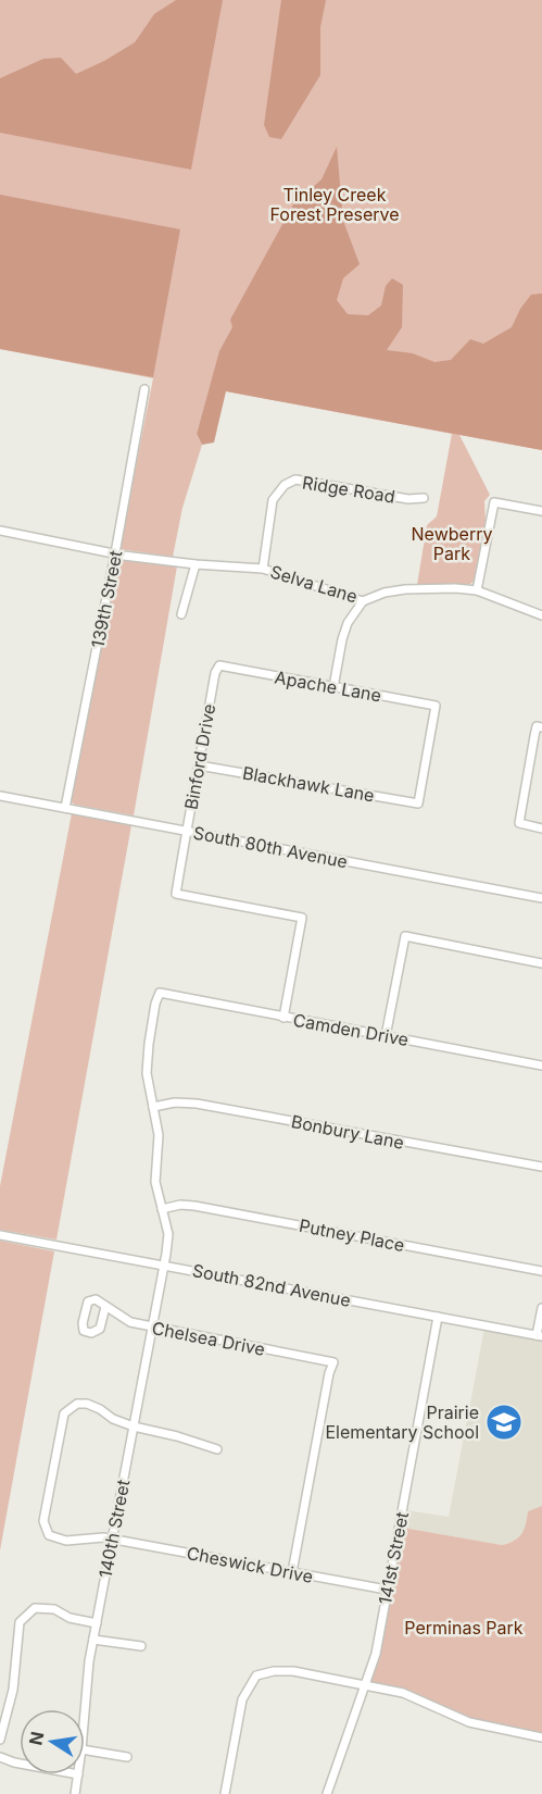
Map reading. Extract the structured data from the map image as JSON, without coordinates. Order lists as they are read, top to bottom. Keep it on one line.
{"streets":{"street":["Ridge Road","Selva Lane","139th Street","Apache Lane","Binford Drive","Blackhawk Lane","South 80th Avenue","Camden Drive","Bonbury Lane","Putney Place","South 82nd Avenue","Chelsea Drive","140th Street","141st Street","Cheswick Drive"]},"crossings":[["Ridge Road","Selva Lane"],["Selva Lane","139th Street"],["139th Street","South 80th Avenue"],["Apache Lane","Binford Drive"],["Apache Lane","Blackhawk Lane"],["Binford Drive","Blackhawk Lane"],["Binford Drive","South 80th Avenue"],["Binford Drive","Camden Drive"],["Camden Drive","Bonbury Lane"],["South 82nd Avenue","140th Street"],["South 82nd Avenue","141st Street"],["Chelsea Drive","140th Street"],["Chelsea Drive","Cheswick Drive"],["140th Street","Cheswick Drive"],["141st Street","Cheswick Drive"]],"parks":["Tinley Creek Forest Preserve","Newberry Park","Perminas Park"],"places":{"school or university":["Prairie Elementary School"]},"north":"left"}
